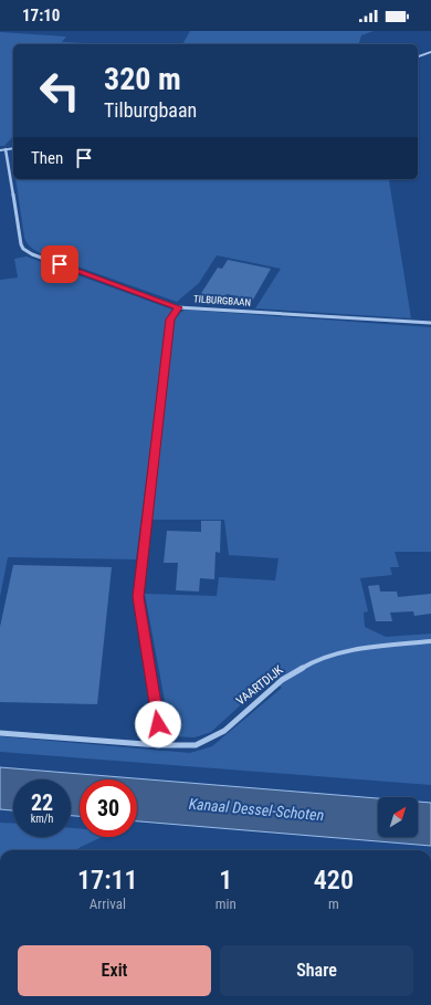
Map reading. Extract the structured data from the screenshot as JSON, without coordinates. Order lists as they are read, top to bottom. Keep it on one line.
{"streets":{"street":["TILBURGBAAN","VAARTDIJK"]},"water":["Kanaal Dessel-Schoten"],"north":"top right","page":{"status":"17:10","turn":["320 m","Tilburgbaan"],"then":"Then","speed":"22 km/h","limit":"30","eta":["17:11","Arrival","1","min","420","m"],"buttons":["Exit","Share"]}}
